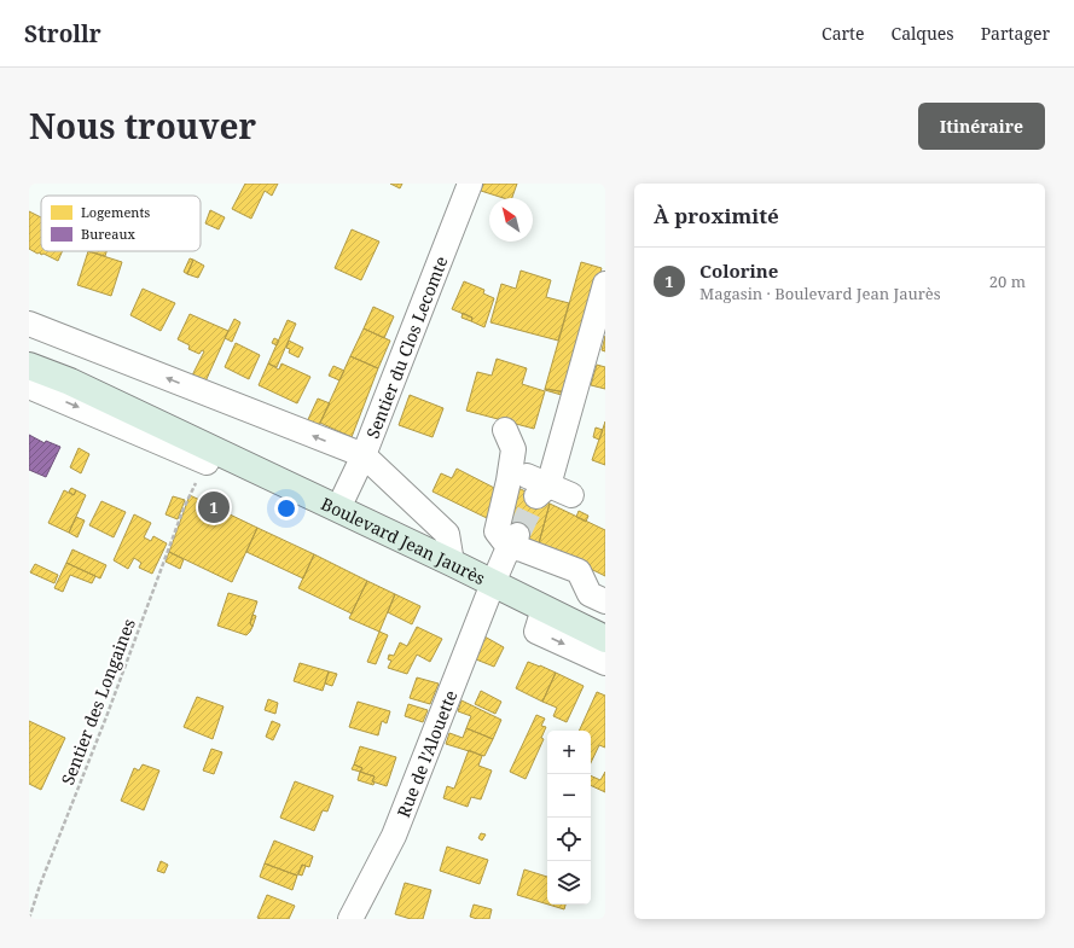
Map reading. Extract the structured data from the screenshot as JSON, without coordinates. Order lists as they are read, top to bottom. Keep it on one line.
{"streets":{"main road":["Boulevard Jean Jaurès"],"street":["Sentier du Clos Lecomte","Rue de l'Alouette"],"path":["Sentier des Longaines"]},"crossings":[["Sentier du Clos Lecomte","Boulevard Jean Jaurès"],["Boulevard Jean Jaurès","Rue de l'Alouette"]],"legend":["Logements","Bureaux"],"north":"top left","page":{"header":"Strollr","nav":["Carte","Calques","Partager"],"title":"Nous trouver","buttons":"Itinéraire","heading":"À proximité","list":[{"mark":"1","name":"Colorine","note":"Magasin · Boulevard Jean Jaurès","value":"20 m"}],"pins":"1","map_buttons":["+","−"]}}
